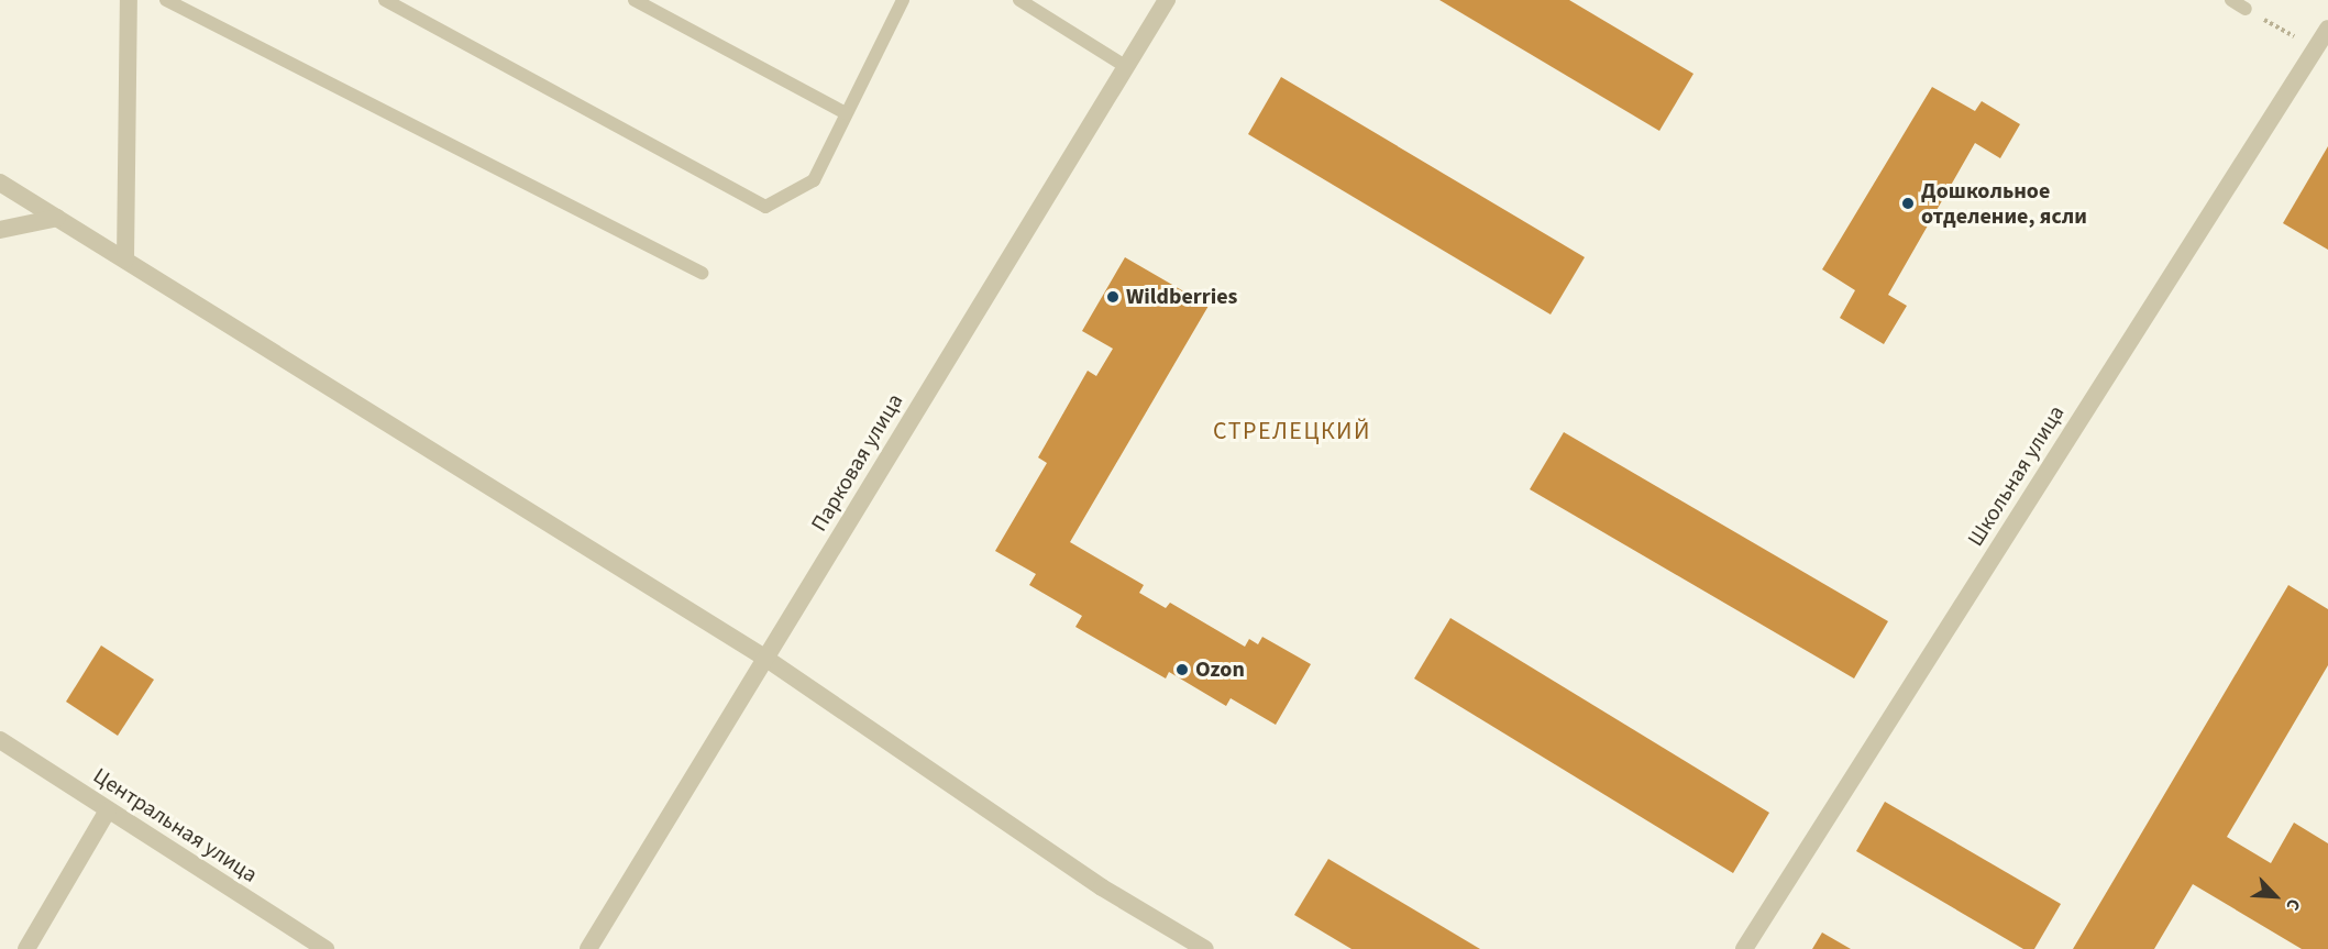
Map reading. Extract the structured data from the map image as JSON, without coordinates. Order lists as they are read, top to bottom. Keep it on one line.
{"streets":{"street":["Парковая улица","Школьная улица","Центральная улица"]},"districts":["СТРЕЛЕЦКИЙ"],"places":["Дошкольное отделение, ясли","Wildberries","Ozon"],"north":"bottom right"}
